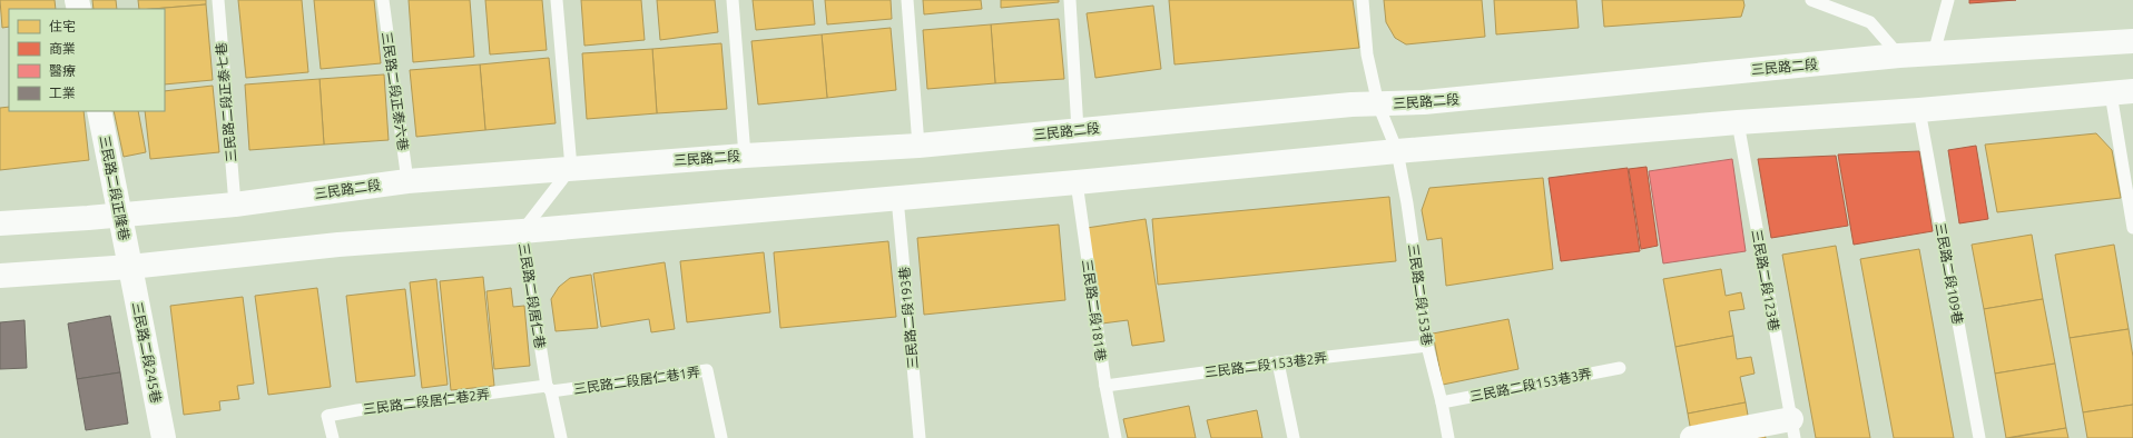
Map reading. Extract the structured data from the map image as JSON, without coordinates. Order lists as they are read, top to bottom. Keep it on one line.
{"streets":{"street":["三民路二段","三民路二段正隆巷","三民路二段245巷"],"lane":["三民路二段正泰六巷","三民路二段正泰七巷","三民路二段109巷","三民路二段123巷","三民路二段153巷","三民路二段居仁巷","三民路二段181巷","三民路二段193巷","三民路二段153巷2弄","三民路二段居仁巷1弄","三民路二段153巷3弄","三民路二段居仁巷2弄"]},"crossings":[["三民路二段","三民路二段正泰六巷"],["三民路二段","三民路二段正泰七巷"],["三民路二段","三民路二段正隆巷"],["三民路二段","三民路二段153巷"],["三民路二段","三民路二段居仁巷"],["三民路二段正隆巷","三民路二段245巷"],["三民路二段153巷","三民路二段153巷2弄"],["三民路二段153巷","三民路二段153巷3弄"],["三民路二段居仁巷","三民路二段居仁巷1弄"],["三民路二段居仁巷","三民路二段居仁巷2弄"],["三民路二段181巷","三民路二段153巷2弄"],["三民路二段居仁巷1弄","三民路二段居仁巷2弄"]],"legend":["住宅","商業","醫療","工業"]}
